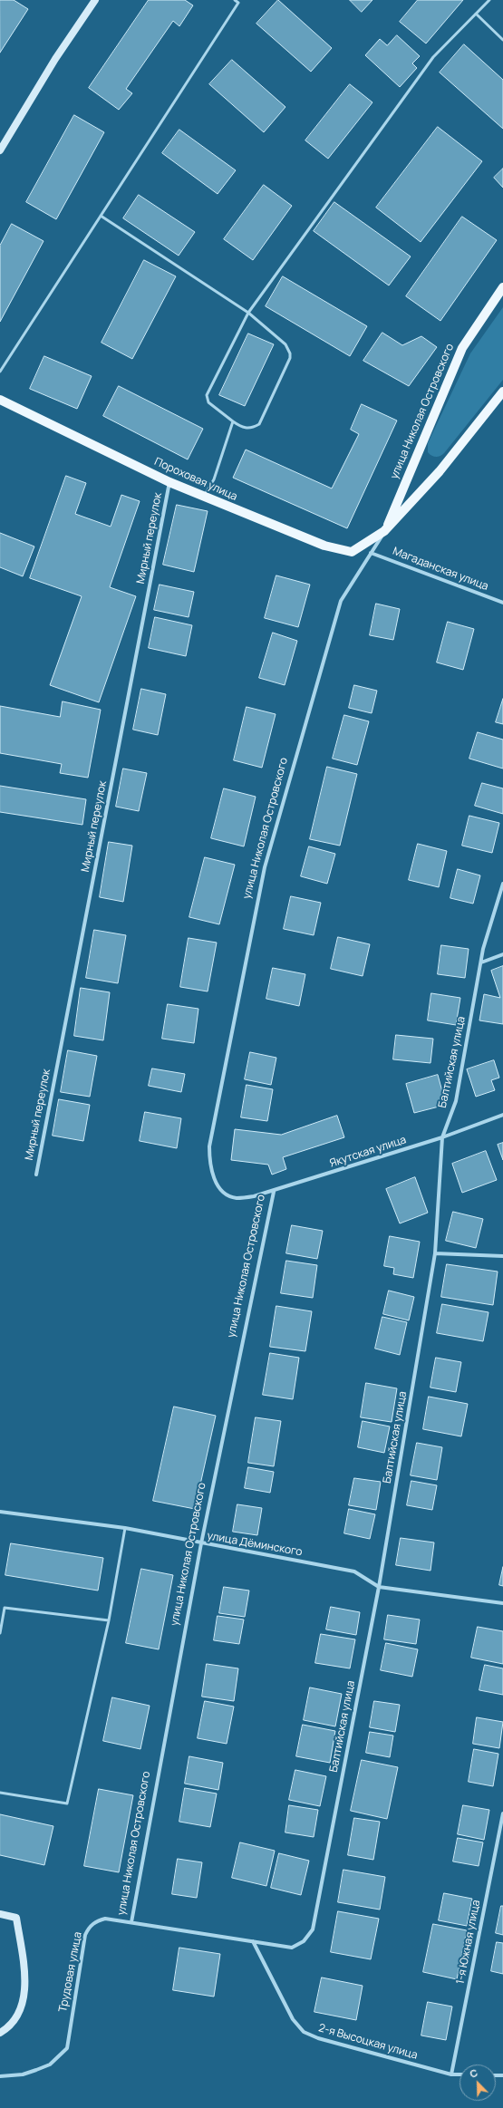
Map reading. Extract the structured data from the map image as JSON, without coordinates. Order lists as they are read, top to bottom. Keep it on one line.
{"streets":{"main road":["улица Николая Островского","Пороховая улица"],"street":["Мирный переулок","Магаданская улица","Балтийская улица","Якутская улица","улица Дёминского","1-я Южная улица","Трудовая улица","2-я Высоцкая улица"]},"crossings":[["улица Николая Островского","Пороховая улица"],["улица Николая Островского","Магаданская улица"],["улица Николая Островского","Якутская улица"],["улица Николая Островского","улица Дёминского"],["улица Николая Островского","Трудовая улица"],["Пороховая улица","Мирный переулок"],["Балтийская улица","Якутская улица"],["Балтийская улица","улица Дёминского"],["Балтийская улица","Трудовая улица"],["Балтийская улица","2-я Высоцкая улица"],["1-я Южная улица","2-я Высоцкая улица"],["Трудовая улица","2-я Высоцкая улица"]],"north":"top left"}
